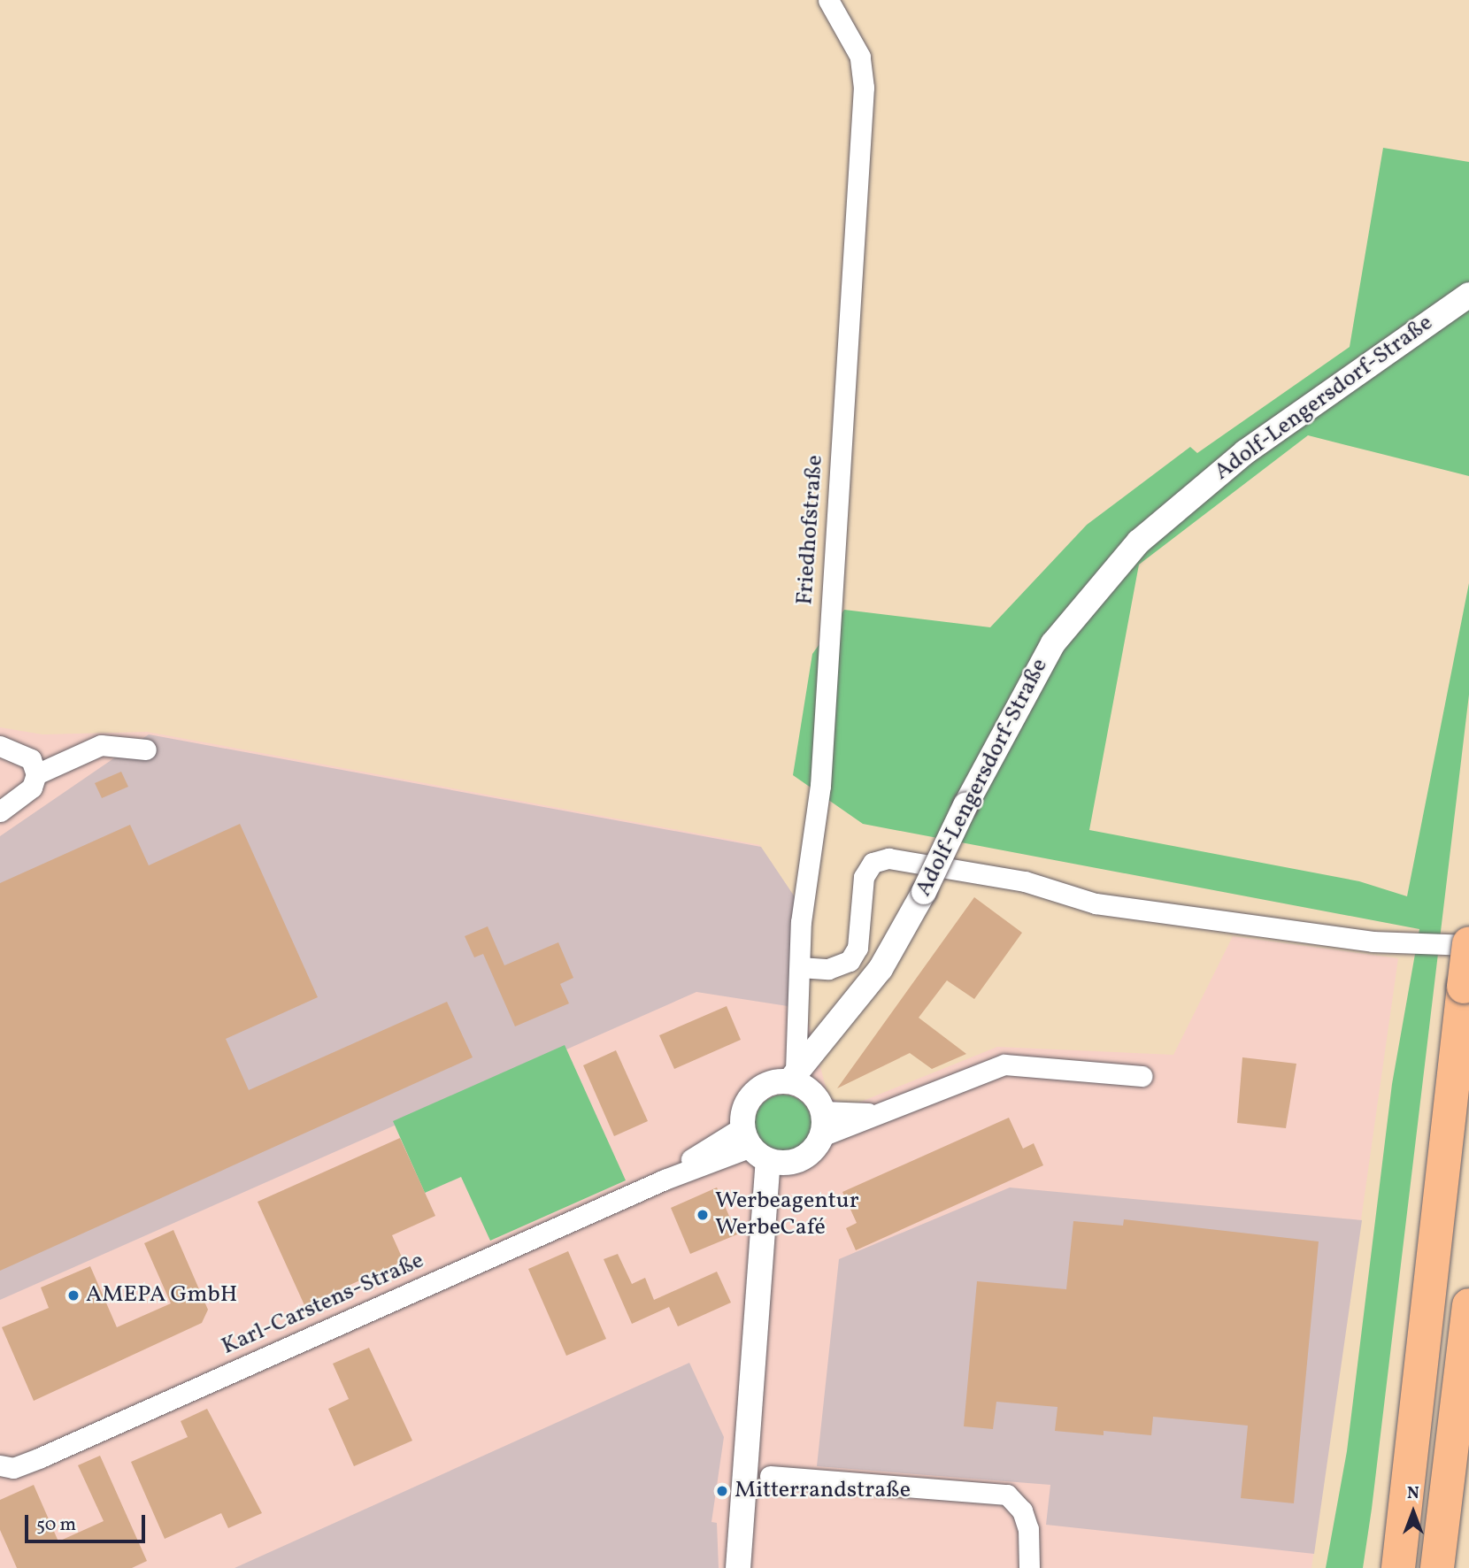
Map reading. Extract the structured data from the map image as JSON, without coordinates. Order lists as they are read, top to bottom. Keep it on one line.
{"streets":{"street":["Adolf-Lengersdorf-Straße","Friedhofstraße","Karl-Carstens-Straße"]},"crossings":[["Adolf-Lengersdorf-Straße","Friedhofstraße"],["Adolf-Lengersdorf-Straße","Karl-Carstens-Straße"],["Friedhofstraße","Karl-Carstens-Straße"]],"places":["Werbeagentur WerbeCafé","AMEPA GmbH","Mitterrandstraße"],"scale_bar":"50 m","north":"top"}
